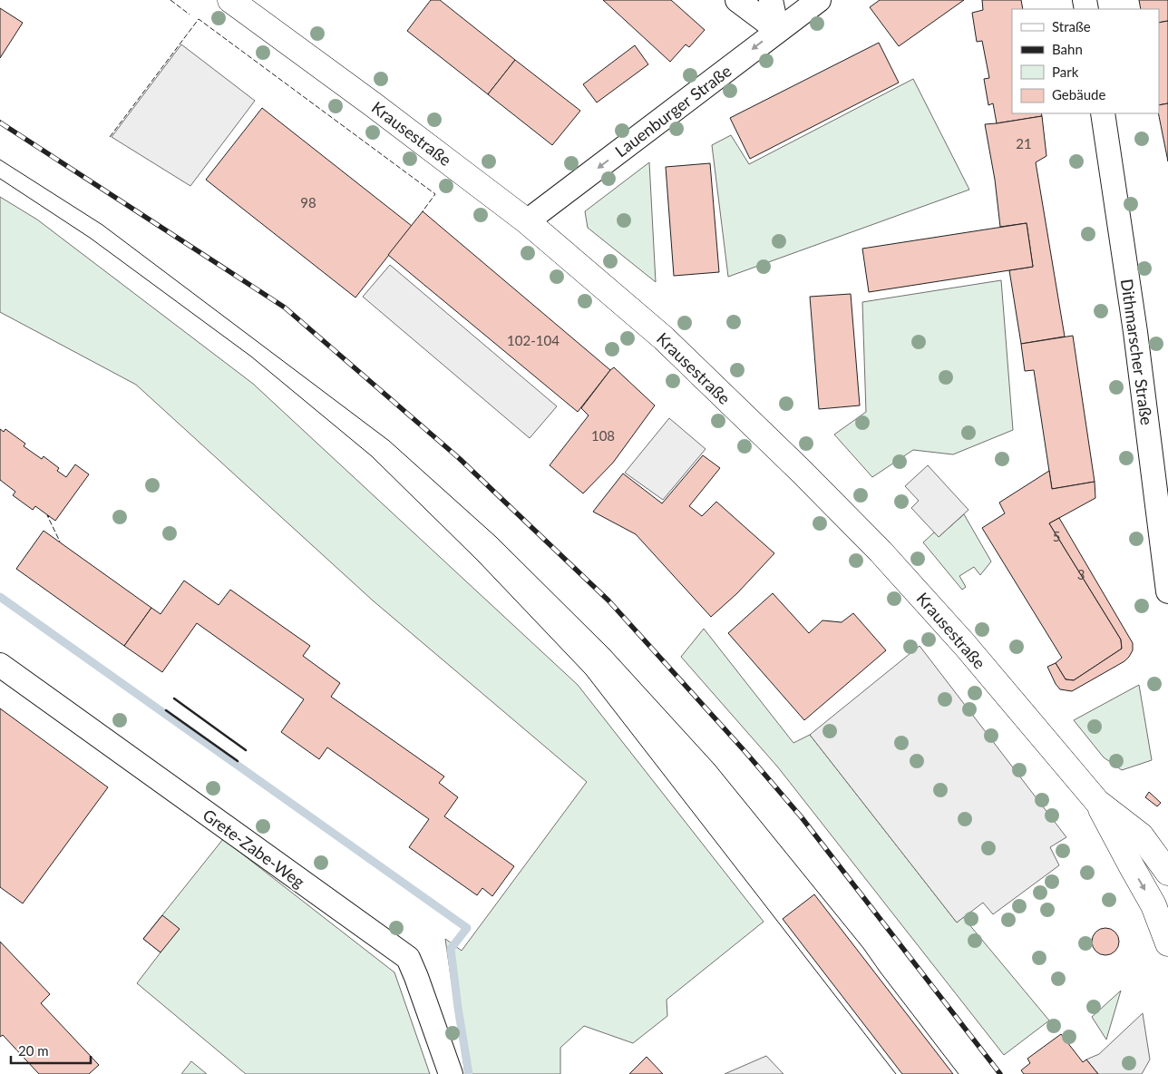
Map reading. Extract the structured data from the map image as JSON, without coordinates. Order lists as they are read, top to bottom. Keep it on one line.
{"streets":{"main road":["Krausestraße"],"street":["Lauenburger Straße","Dithmarscher Straße","Grete-Zabe-Weg"]},"crossings":[["Lauenburger Straße","Krausestraße"]],"one_way":["Lauenburger Straße"],"house_numbers":["21","98","102-104","108","5","3"],"legend":["Straße","Bahn","Park","Gebäude"],"scale_bar":"20 m"}
